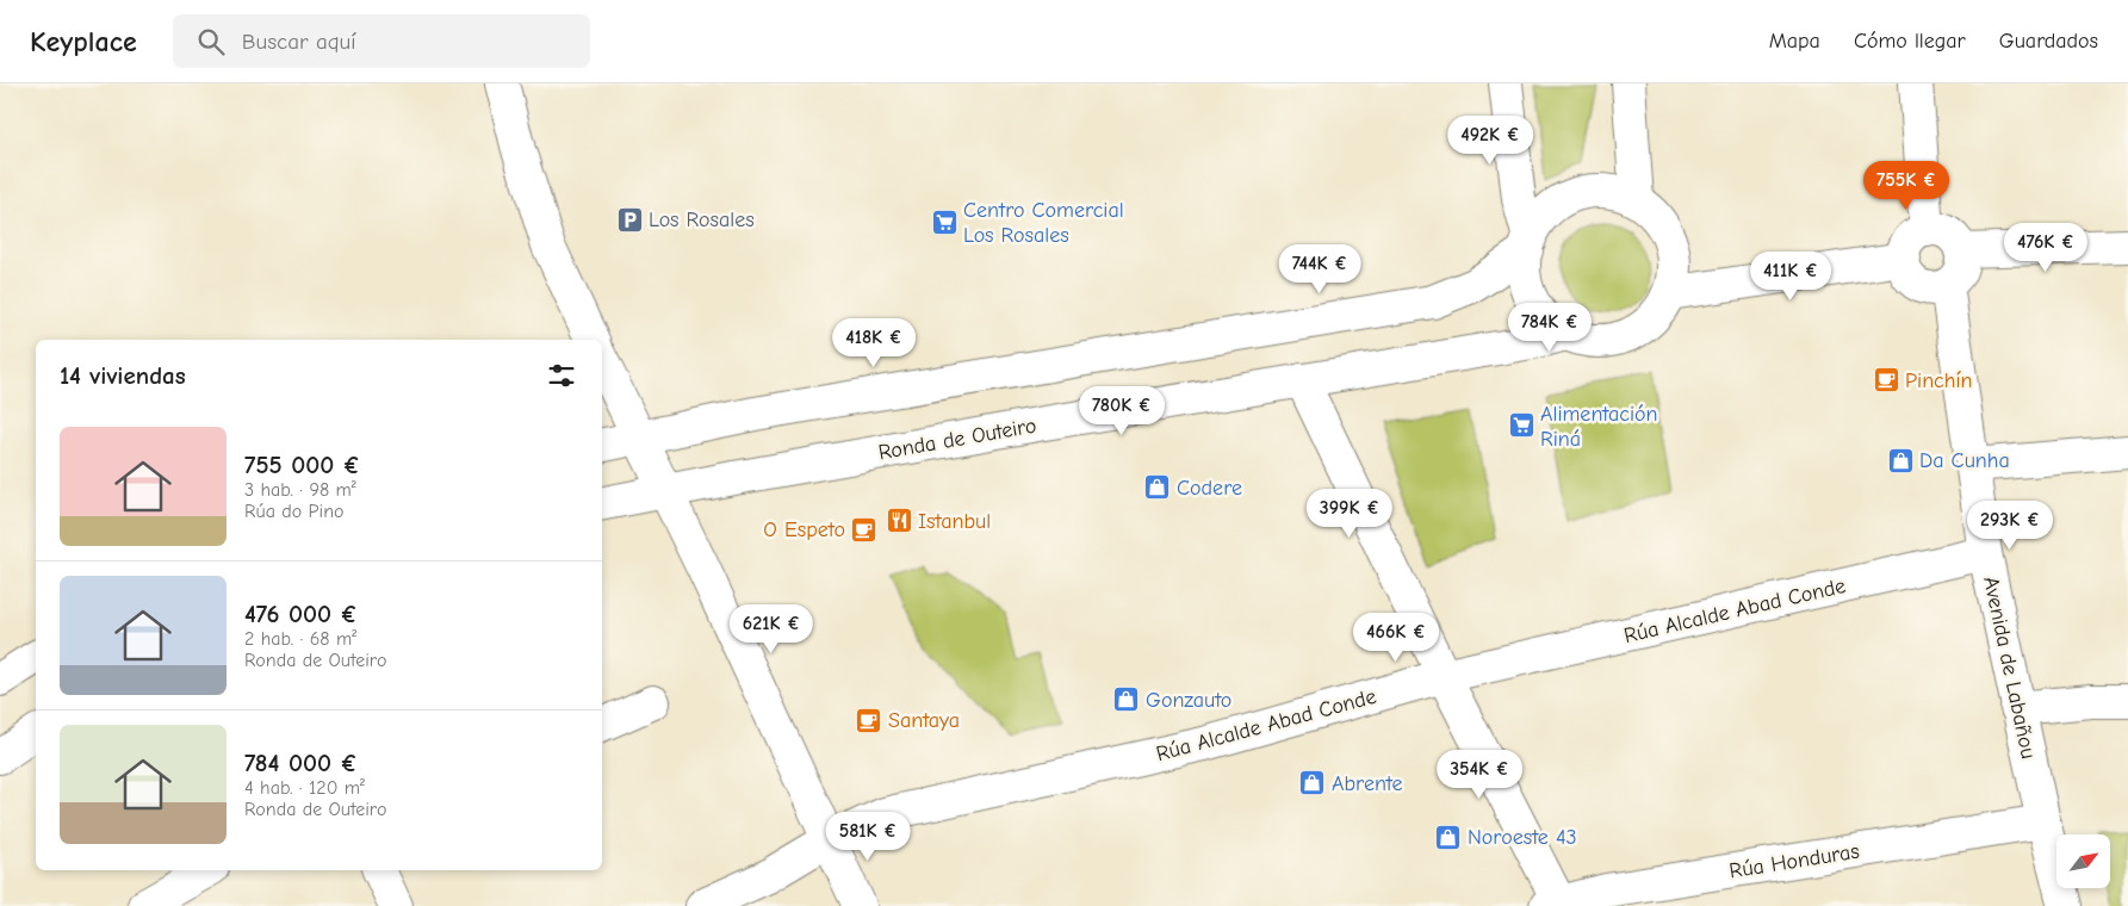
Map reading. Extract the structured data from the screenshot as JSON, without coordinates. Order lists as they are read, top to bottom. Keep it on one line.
{"streets":{"street":["Ronda de Outeiro","Rúa Alcalde Abad Conde","Avenida de Labañou","Rúa Honduras"]},"crossings":[["Rúa Alcalde Abad Conde","Avenida de Labañou"],["Avenida de Labañou","Rúa Honduras"]],"places":{"parking":["Los Rosales"],"supermarket":["Centro Comercial Los Rosales","Alimentación Riná"],"cafe":["Pinchín","O Espeto","Santaya"],"shop":["Da Cunha","Codere","Gonzauto","Abrente","Noroeste 43"],"restaurant":["Istanbul"]},"north":"top right","page":{"header":"Keyplace","search":"Buscar aquí","nav":["Mapa","Cómo llegar","Guardados"],"price":["492K €","755K €","476K €","744K €","411K €","784K €","418K €","780K €","399K €","293K €","621K €","466K €","354K €","581K €"],"heading":"14 viviendas","list":[{"name":"755 000 €","note":"3 hab. · 98 m² · Rúa do Pino"},{"name":"476 000 €","note":"2 hab. · 68 m² · Ronda de Outeiro"},{"name":"784 000 €","note":"4 hab. · 120 m² · Ronda de Outeiro"}]}}
